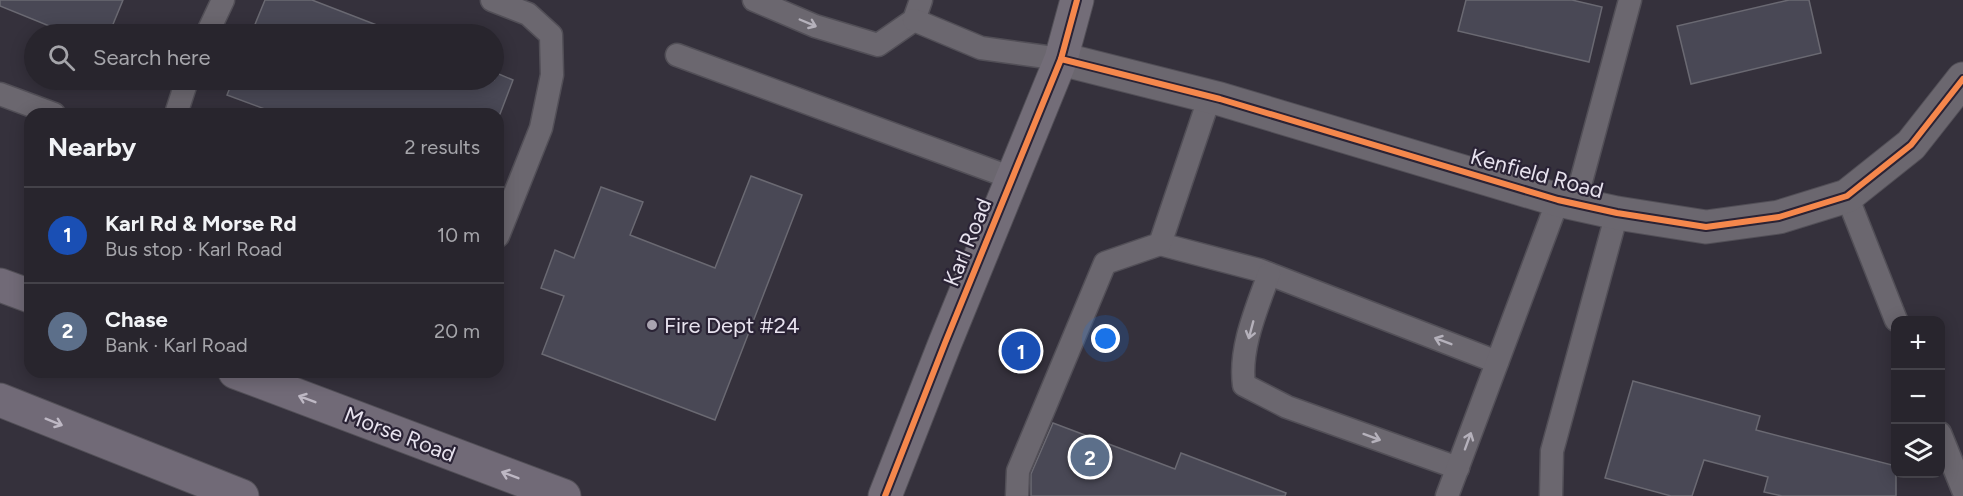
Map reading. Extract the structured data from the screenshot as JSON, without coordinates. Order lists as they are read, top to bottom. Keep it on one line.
{"streets":{"main road":["Karl Road","Morse Road"],"street":["Kenfield Road"]},"crossings":[["Kenfield Road","Karl Road"]],"one_way":["Morse Road"],"places":["Fire Dept #24"],"page":{"search":"Search here","heading":["Nearby","2 results"],"list":[{"mark":"1","name":"Karl Rd & Morse Rd","note":"Bus stop · Karl Road","value":"10 m"},{"mark":"2","name":"Chase","note":"Bank · Karl Road","value":"20 m"}],"map_buttons":["+","−"],"pins":["1","2"]}}
